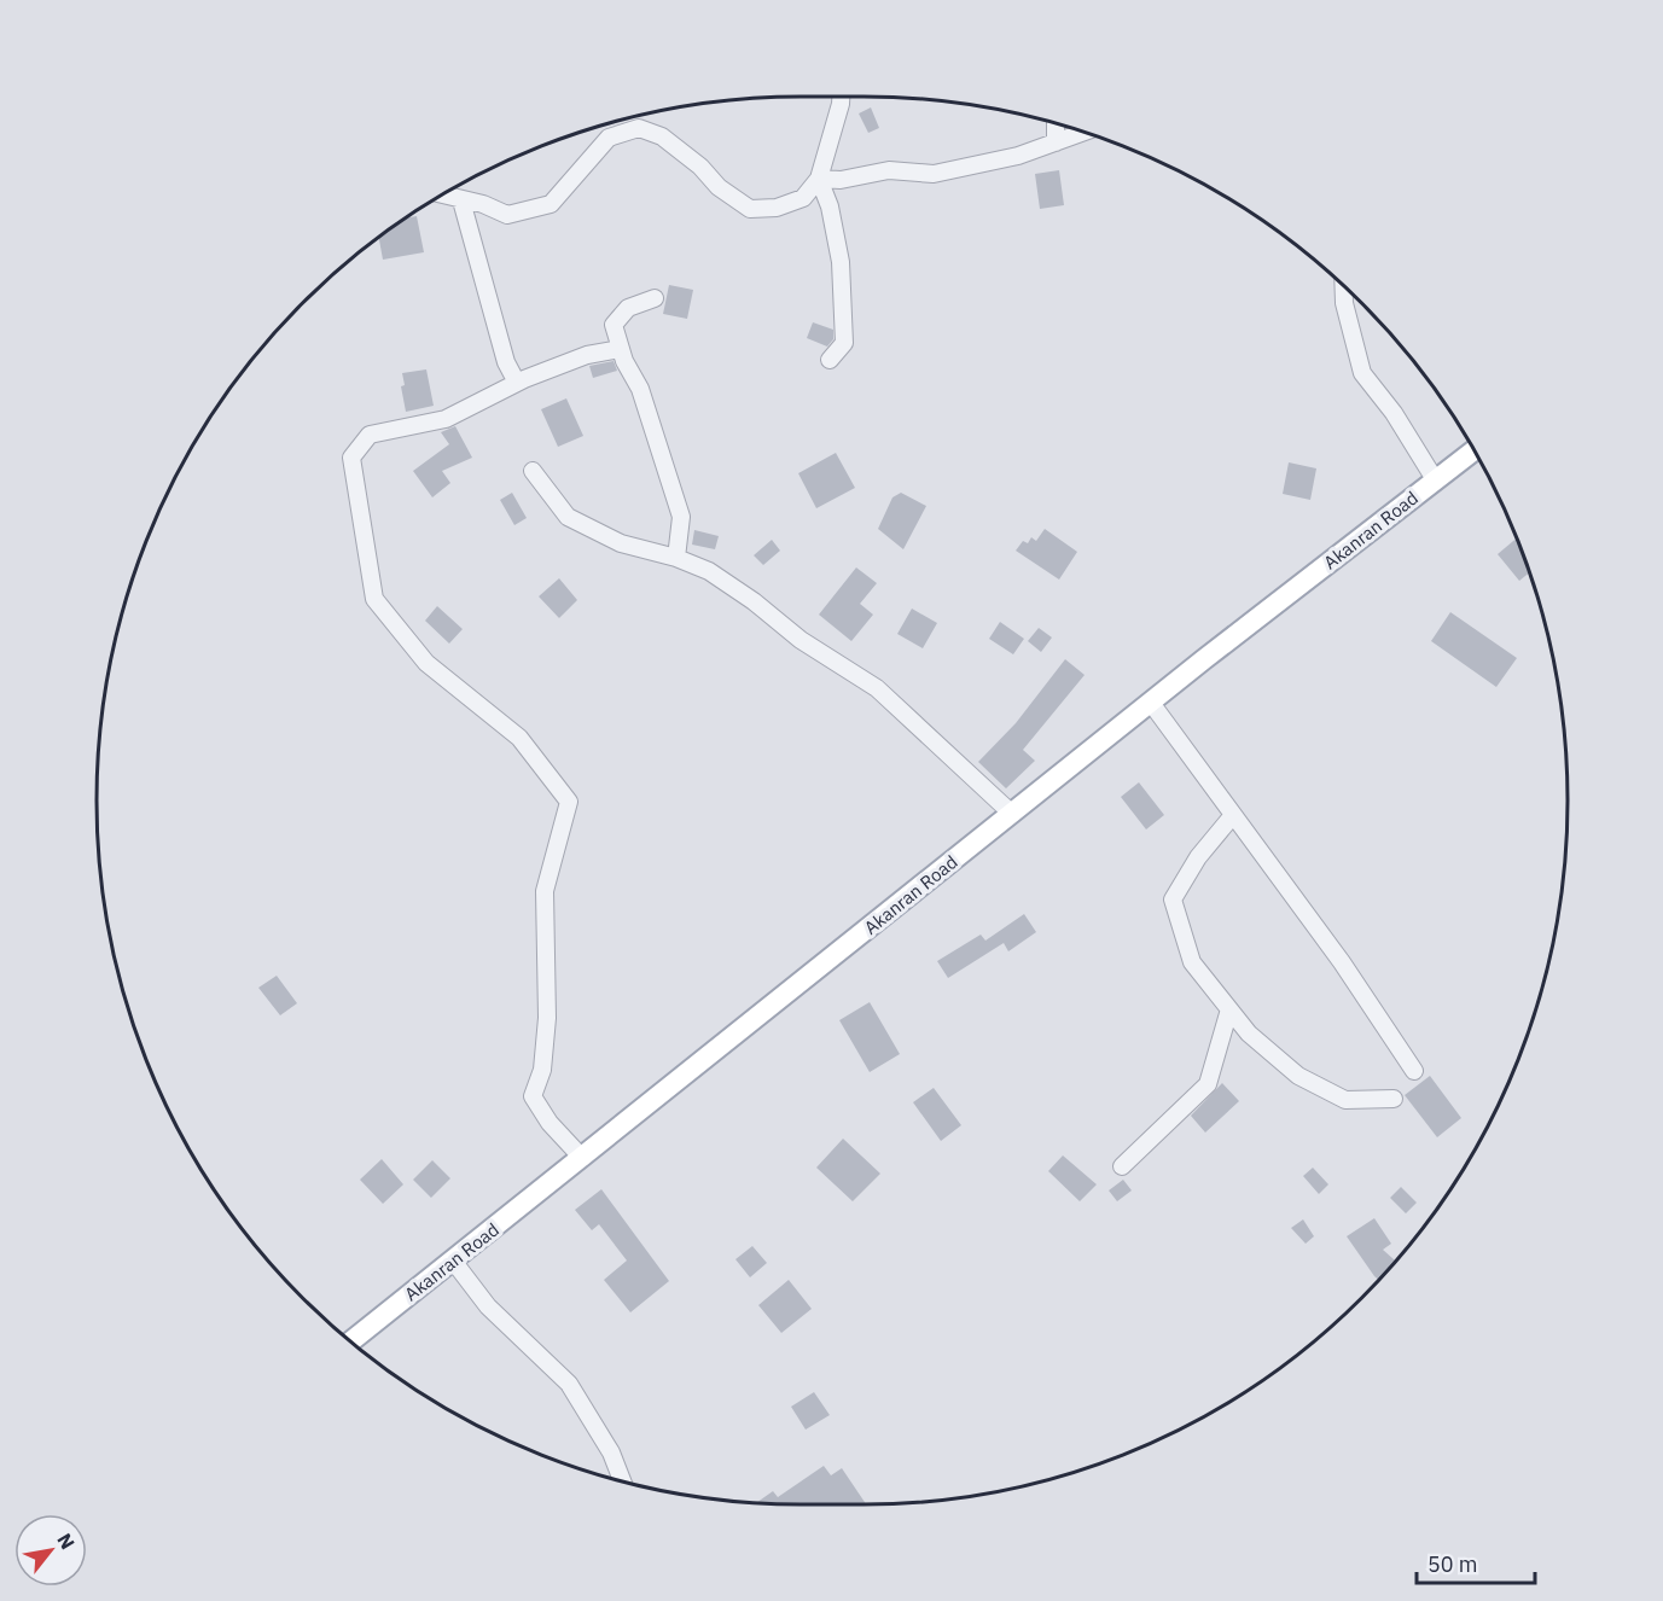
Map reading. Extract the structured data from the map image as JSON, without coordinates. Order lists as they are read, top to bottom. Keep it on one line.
{"streets":{"main road":["Akanran Road"]},"scale_bar":"50 m","north":"top right"}
